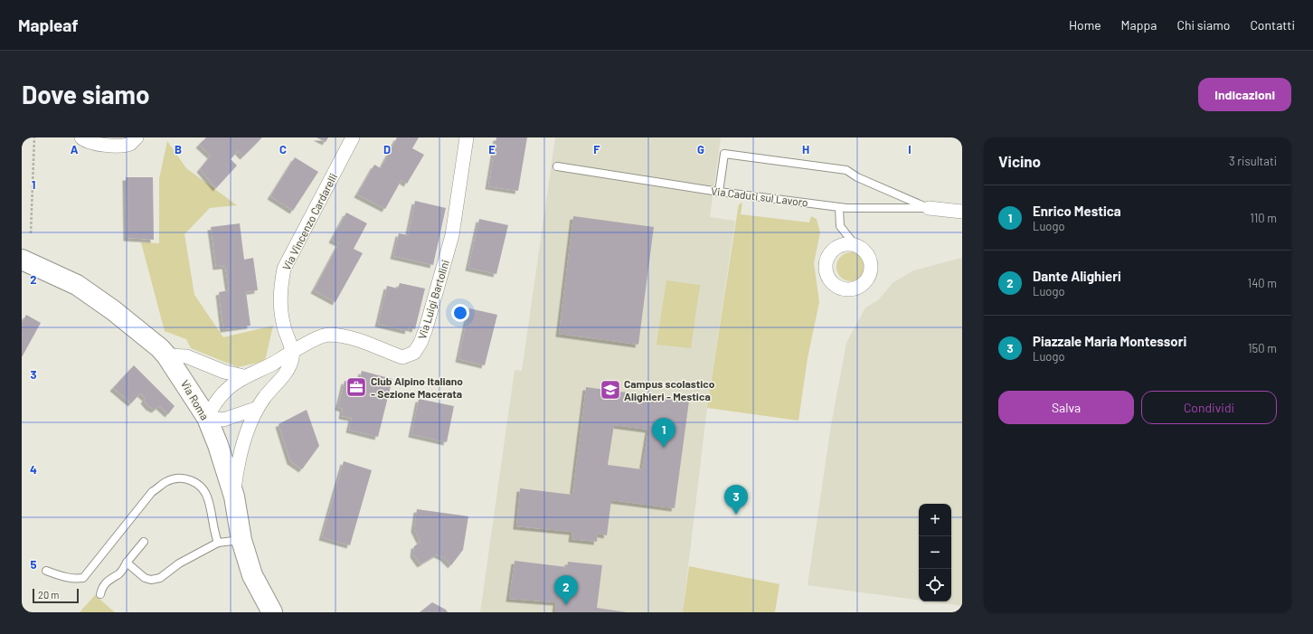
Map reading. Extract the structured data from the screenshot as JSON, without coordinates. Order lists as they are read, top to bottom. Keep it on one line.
{"streets":{"main road":["Via Roma"],"street":["Via Caduti sul Lavoro","Via Vincenzo Cardarelli","Via Luigi Bartolini"]},"crossings":[["Via Vincenzo Cardarelli","Via Luigi Bartolini"],["Via Luigi Bartolini","Via Roma"]],"places":{"office":["Club Alpino Italiano - Sezione Macerata"],"school or university":["Campus scolastico Alighieri - Mestica"]},"scale_bar":"20 m","page":{"header":"Mapleaf","nav":["Home","Mappa","Chi siamo","Contatti"],"buttons":["Indicazioni",["Salva","Condividi"]],"title":"Dove siamo","heading":["Vicino","3 risultati"],"list":[{"mark":"1","name":"Enrico Mestica","note":"Luogo","value":"110 m"},{"mark":"2","name":"Dante Alighieri","note":"Luogo","value":"140 m"},{"mark":"3","name":"Piazzale Maria Montessori","note":"Luogo","value":"150 m"}],"pins":["1","3","2"],"map_buttons":["+","−"],"scale":"20 m"},"grid":{"columns":["A","B","C","D","E","F","G","H","I"],"rows":["1","2","3","4","5"]}}
